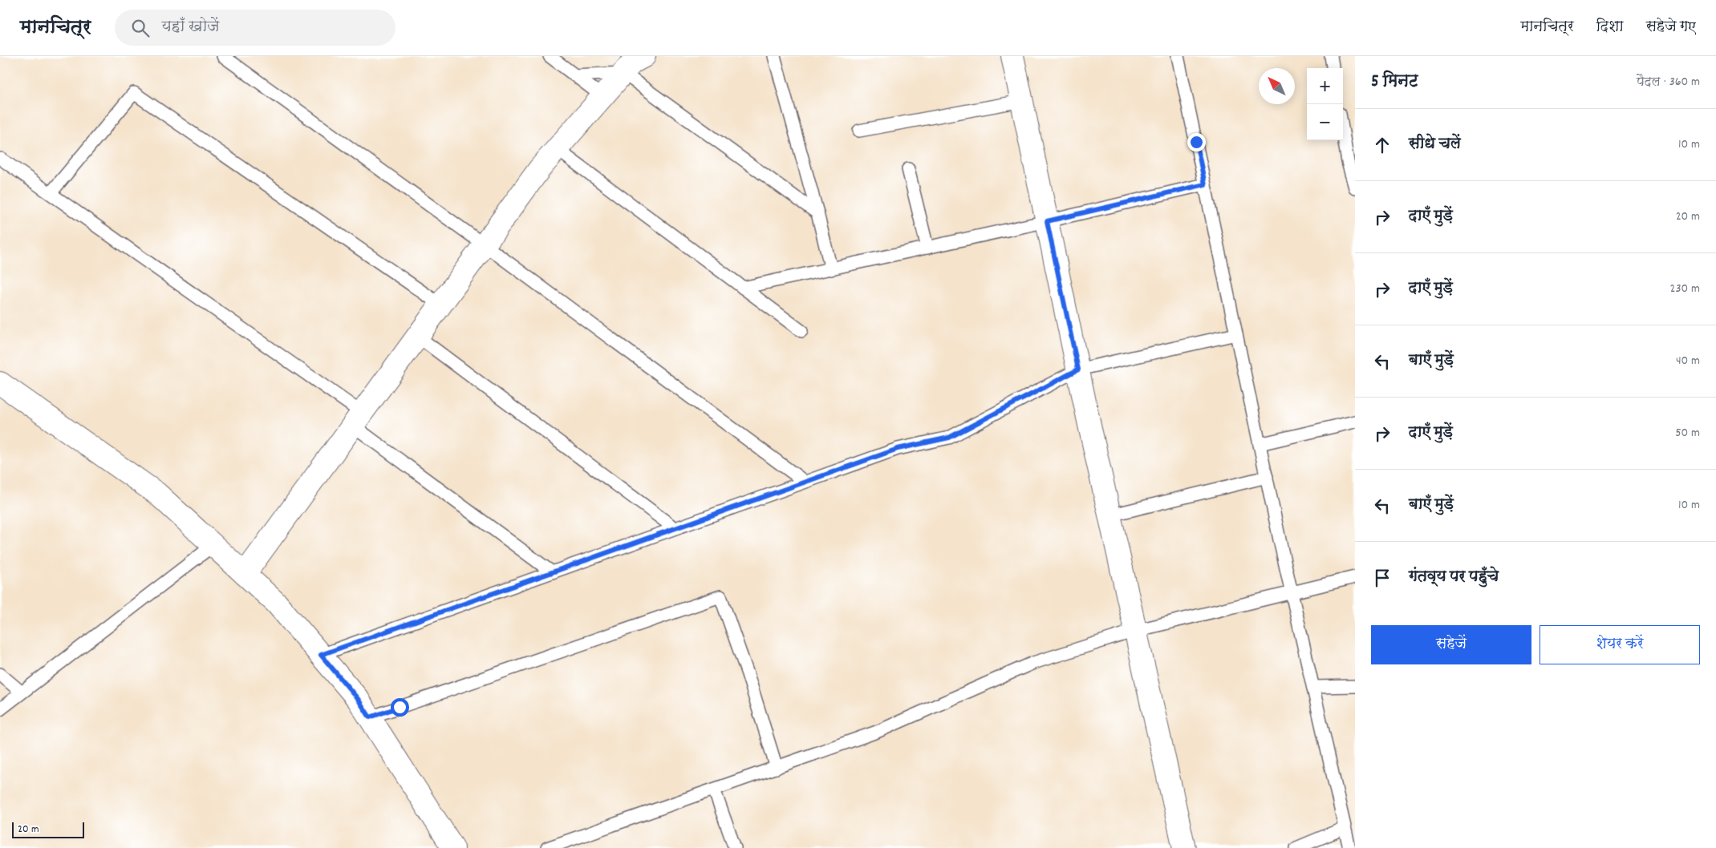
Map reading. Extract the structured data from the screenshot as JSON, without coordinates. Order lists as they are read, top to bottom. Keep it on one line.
{"scale_bar":"20 m","north":"top left","page":{"header":"मानचित्र","search":"यहाँ खोजें","nav":["मानचित्र","दिशा","सहेजे गए"],"heading":["5 मिनट","पैदल · 360 m"],"map_buttons":["+","−"],"list":[["सीधे चलें","10 m"],["दाएँ मुड़ें","20 m"],["दाएँ मुड़ें","230 m"],["बाएँ मुड़ें","40 m"],["दाएँ मुड़ें","50 m"],["बाएँ मुड़ें","10 m"],"गंतव्य पर पहुँचे"],"buttons":["सहेजें","शेयर करें"],"scale":"20 m"}}
